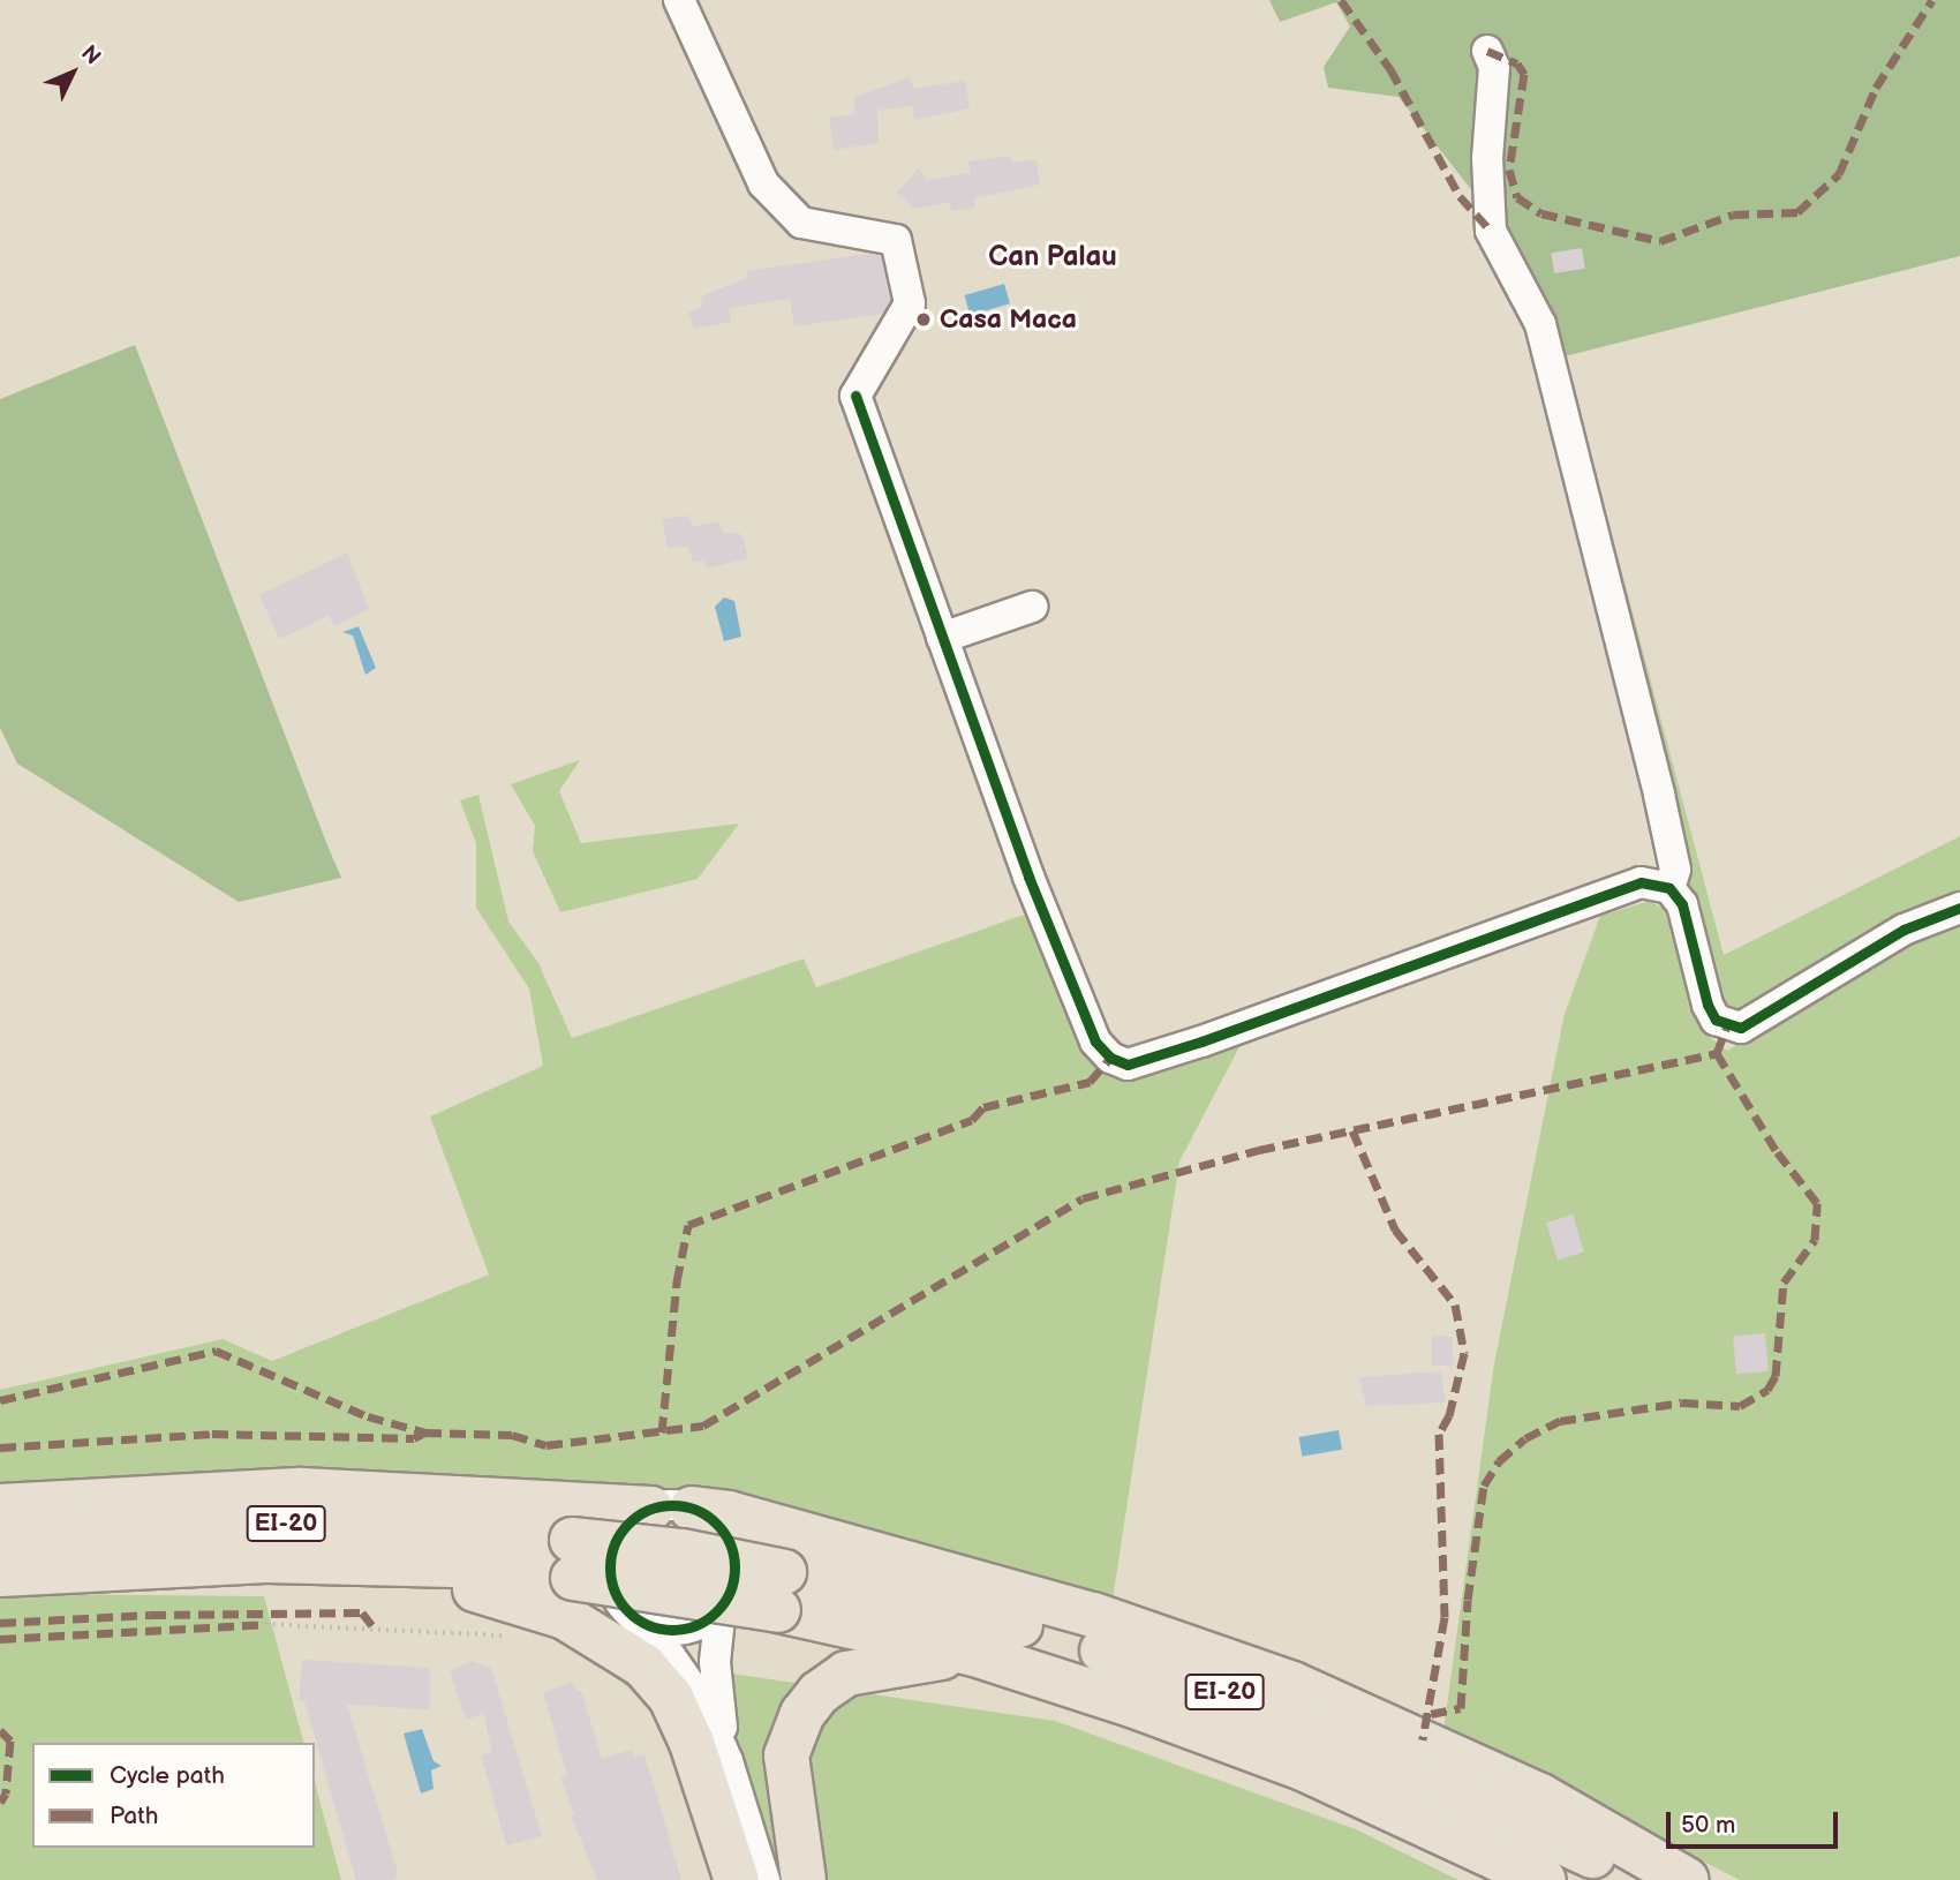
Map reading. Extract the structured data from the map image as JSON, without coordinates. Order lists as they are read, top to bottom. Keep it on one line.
{"streets":{"highway":["EI-20"]},"districts":["Can Palau"],"places":["Casa Maca"],"legend":["Cycle path","Path"],"scale_bar":"50 m","north":"top right"}
